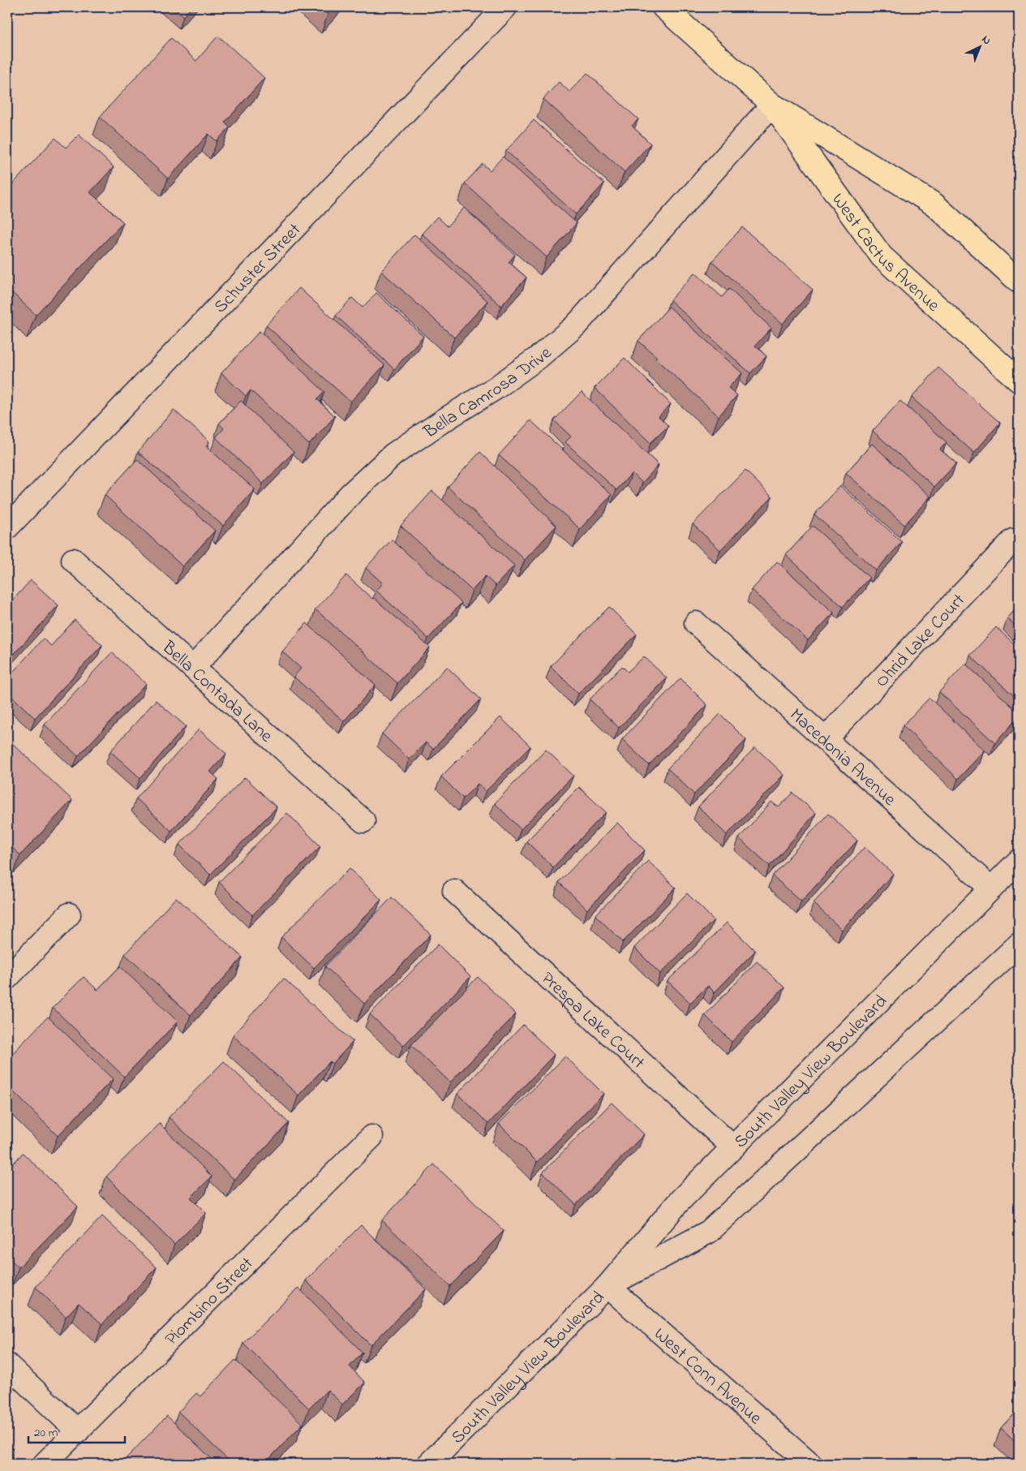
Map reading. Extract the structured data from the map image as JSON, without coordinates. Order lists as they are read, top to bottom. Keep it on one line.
{"streets":{"main road":["West Cactus Avenue"],"street":["Schuster Street","Bella Camrosa Drive","Ohrid Lake Court","Bella Contada Lane","Macedonia Avenue","Prespa Lake Court","South Valley View Boulevard","Piombino Street","West Conn Avenue"]},"crossings":[["West Cactus Avenue","Bella Camrosa Drive"],["Bella Camrosa Drive","Bella Contada Lane"],["Ohrid Lake Court","Macedonia Avenue"],["Macedonia Avenue","South Valley View Boulevard"],["Prespa Lake Court","South Valley View Boulevard"],["South Valley View Boulevard","West Conn Avenue"]],"scale_bar":"20 m","north":"top right"}
